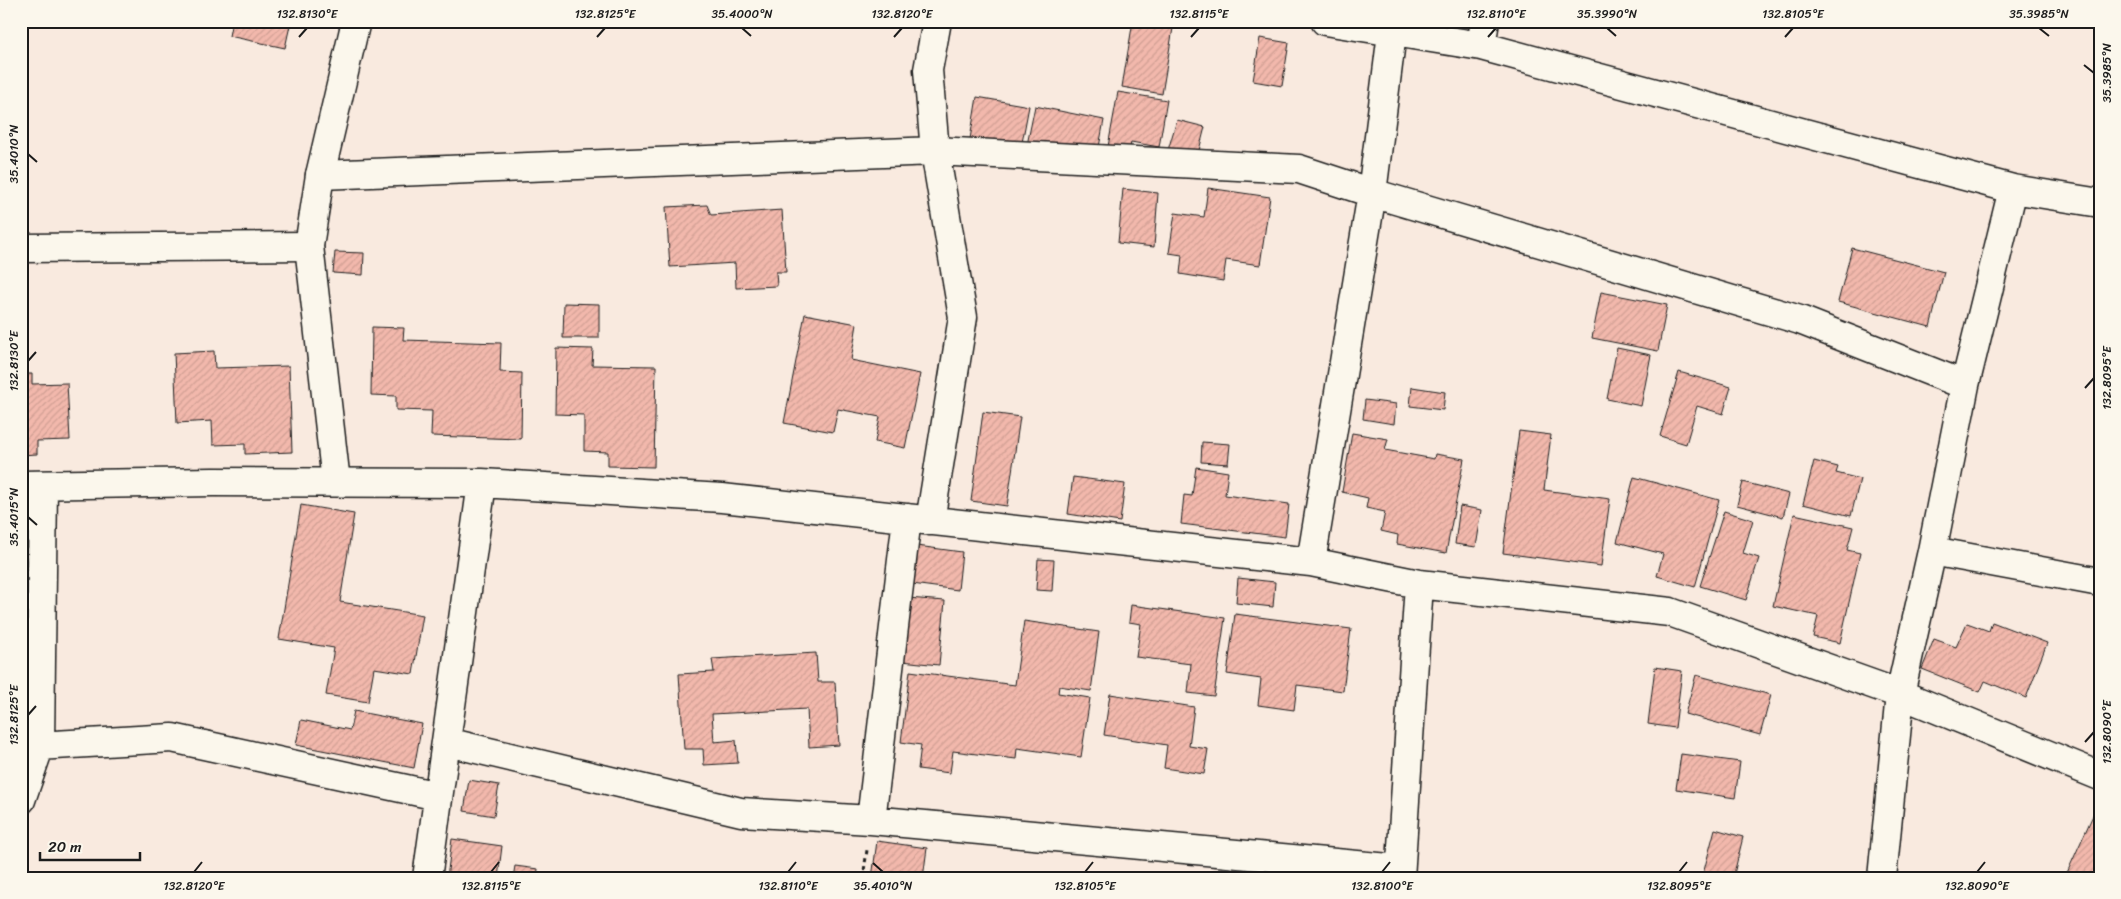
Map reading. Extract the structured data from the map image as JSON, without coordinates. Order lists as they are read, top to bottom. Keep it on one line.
{"scale_bar":"20 m","coordinates":["132.8130°E","132.8125°E","35.4000°N","132.8120°E","132.8115°E","132.8110°E","35.3990°N","132.8105°E","35.3985°N","35.4010°N","132.8095°E","35.4015°N","132.8090°E","132.8100°E"]}
